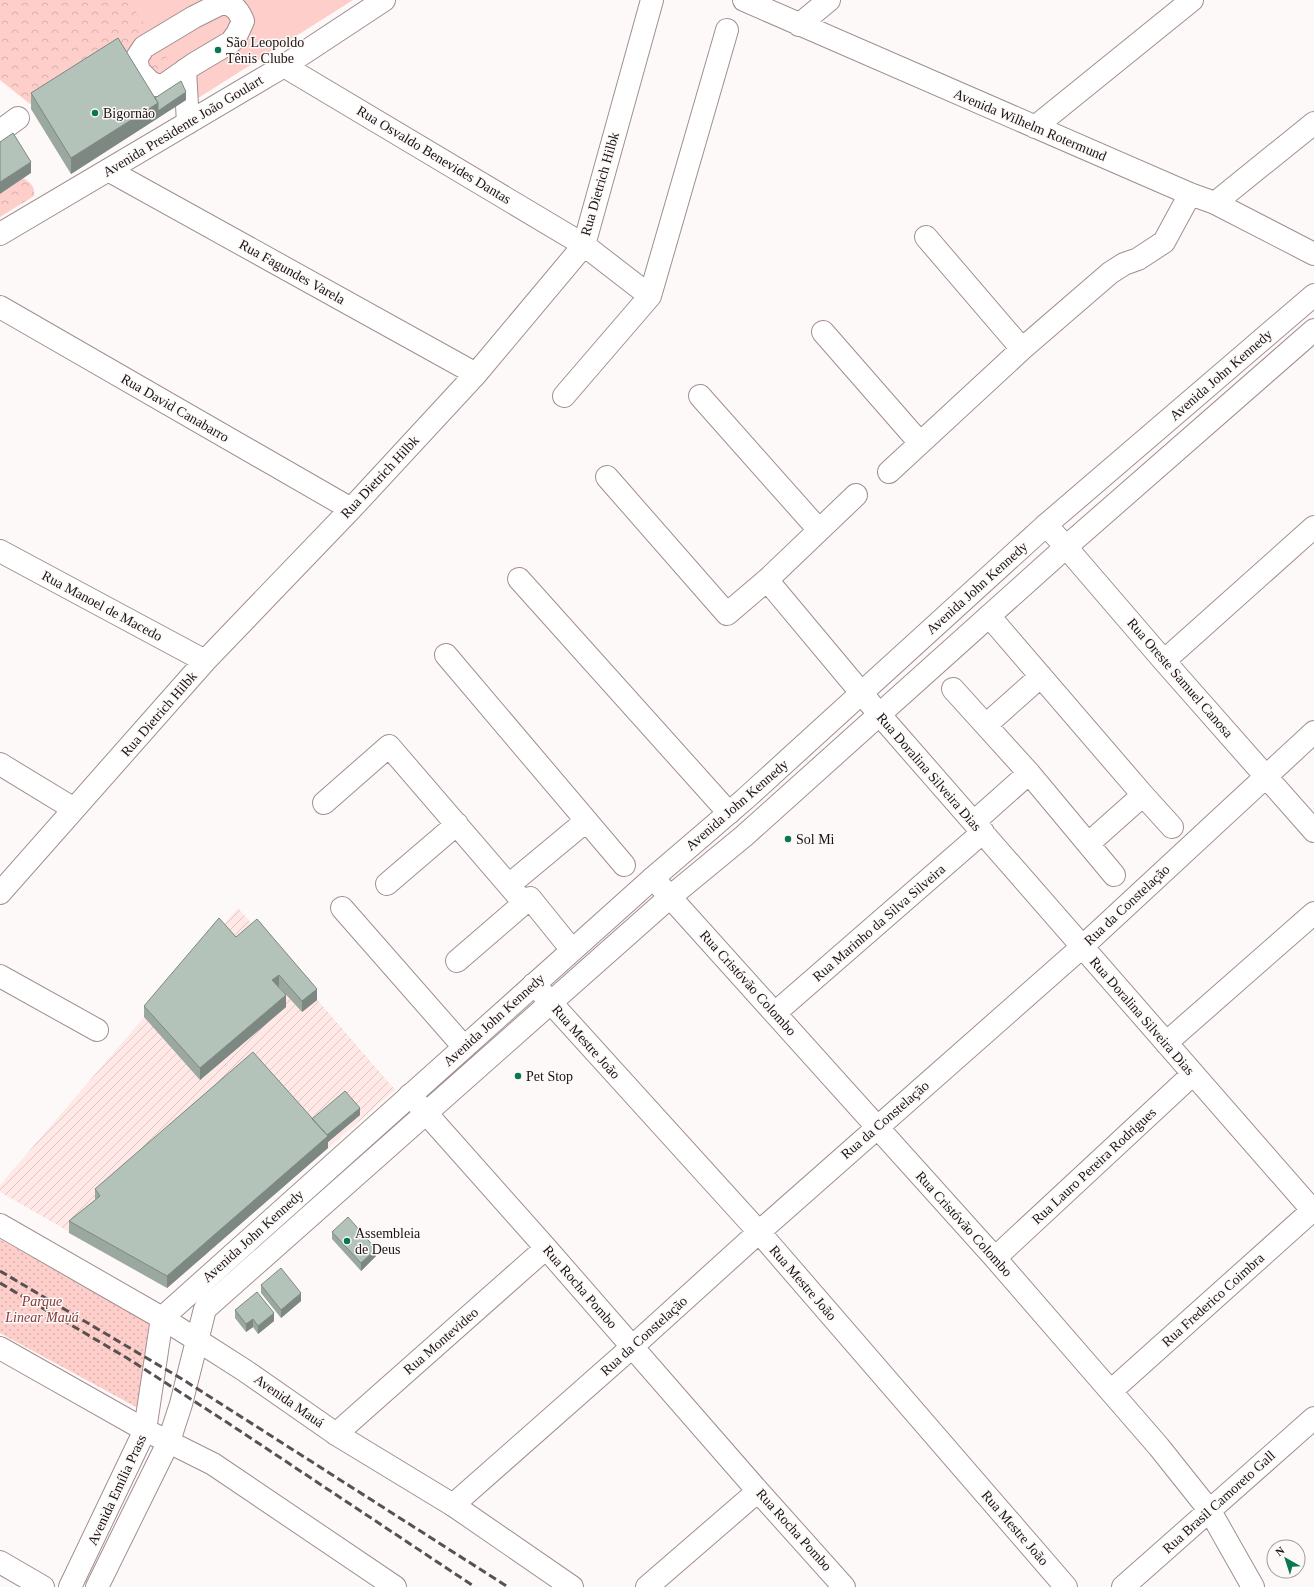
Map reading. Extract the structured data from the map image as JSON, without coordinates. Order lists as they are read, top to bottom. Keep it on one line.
{"streets":{"street":["Avenida Wilhelm Rotermund","Avenida Presidente João Goulart","Rua Osvaldo Benevides Dantas","Rua Dietrich Hilbk","Rua Fagundes Varela","Avenida John Kennedy","Rua David Canabarro","Rua Manoel de Macedo","Rua Oreste Samuel Canosa","Rua Doralina Silveira Dias","Rua da Constelação","Rua Marinho da Silva Silveira","Rua Cristóvão Colombo","Rua Mestre João","Rua Lauro Pereira Rodrigues","Rua Rocha Pombo","Rua Frederico Coimbra","Rua Montevideo","Avenida Mauá","Avenida Emília Prass","Rua Brasil Camoreto Gall"]},"crossings":[["Avenida Presidente João Goulart","Rua Osvaldo Benevides Dantas"],["Avenida Presidente João Goulart","Rua Fagundes Varela"],["Rua Osvaldo Benevides Dantas","Rua Dietrich Hilbk"],["Rua Dietrich Hilbk","Rua Fagundes Varela"],["Rua Dietrich Hilbk","Rua David Canabarro"],["Rua Dietrich Hilbk","Rua Manoel de Macedo"],["Avenida John Kennedy","Rua Oreste Samuel Canosa"],["Avenida John Kennedy","Rua Doralina Silveira Dias"],["Avenida John Kennedy","Rua Cristóvão Colombo"],["Avenida John Kennedy","Rua Mestre João"],["Avenida John Kennedy","Rua Rocha Pombo"],["Avenida John Kennedy","Avenida Mauá"],["Avenida John Kennedy","Avenida Emília Prass"],["Rua Oreste Samuel Canosa","Rua da Constelação"],["Rua Doralina Silveira Dias","Rua da Constelação"],["Rua Doralina Silveira Dias","Rua Marinho da Silva Silveira"],["Rua Doralina Silveira Dias","Rua Lauro Pereira Rodrigues"],["Rua Doralina Silveira Dias","Rua Frederico Coimbra"],["Rua da Constelação","Rua Cristóvão Colombo"],["Rua da Constelação","Rua Mestre João"],["Rua da Constelação","Rua Rocha Pombo"],["Rua da Constelação","Avenida Mauá"],["Rua Marinho da Silva Silveira","Rua Cristóvão Colombo"],["Rua Cristóvão Colombo","Rua Lauro Pereira Rodrigues"],["Rua Cristóvão Colombo","Rua Frederico Coimbra"],["Rua Cristóvão Colombo","Rua Brasil Camoreto Gall"],["Rua Rocha Pombo","Rua Montevideo"],["Rua Montevideo","Avenida Mauá"],["Avenida Mauá","Avenida Emília Prass"]],"parks":["Parque Linear Mauá"],"places":["São Leopoldo Tênis Clube","Bigornão","Sol Mi","Pet Stop","Assembleia de Deus"],"north":"top left"}
